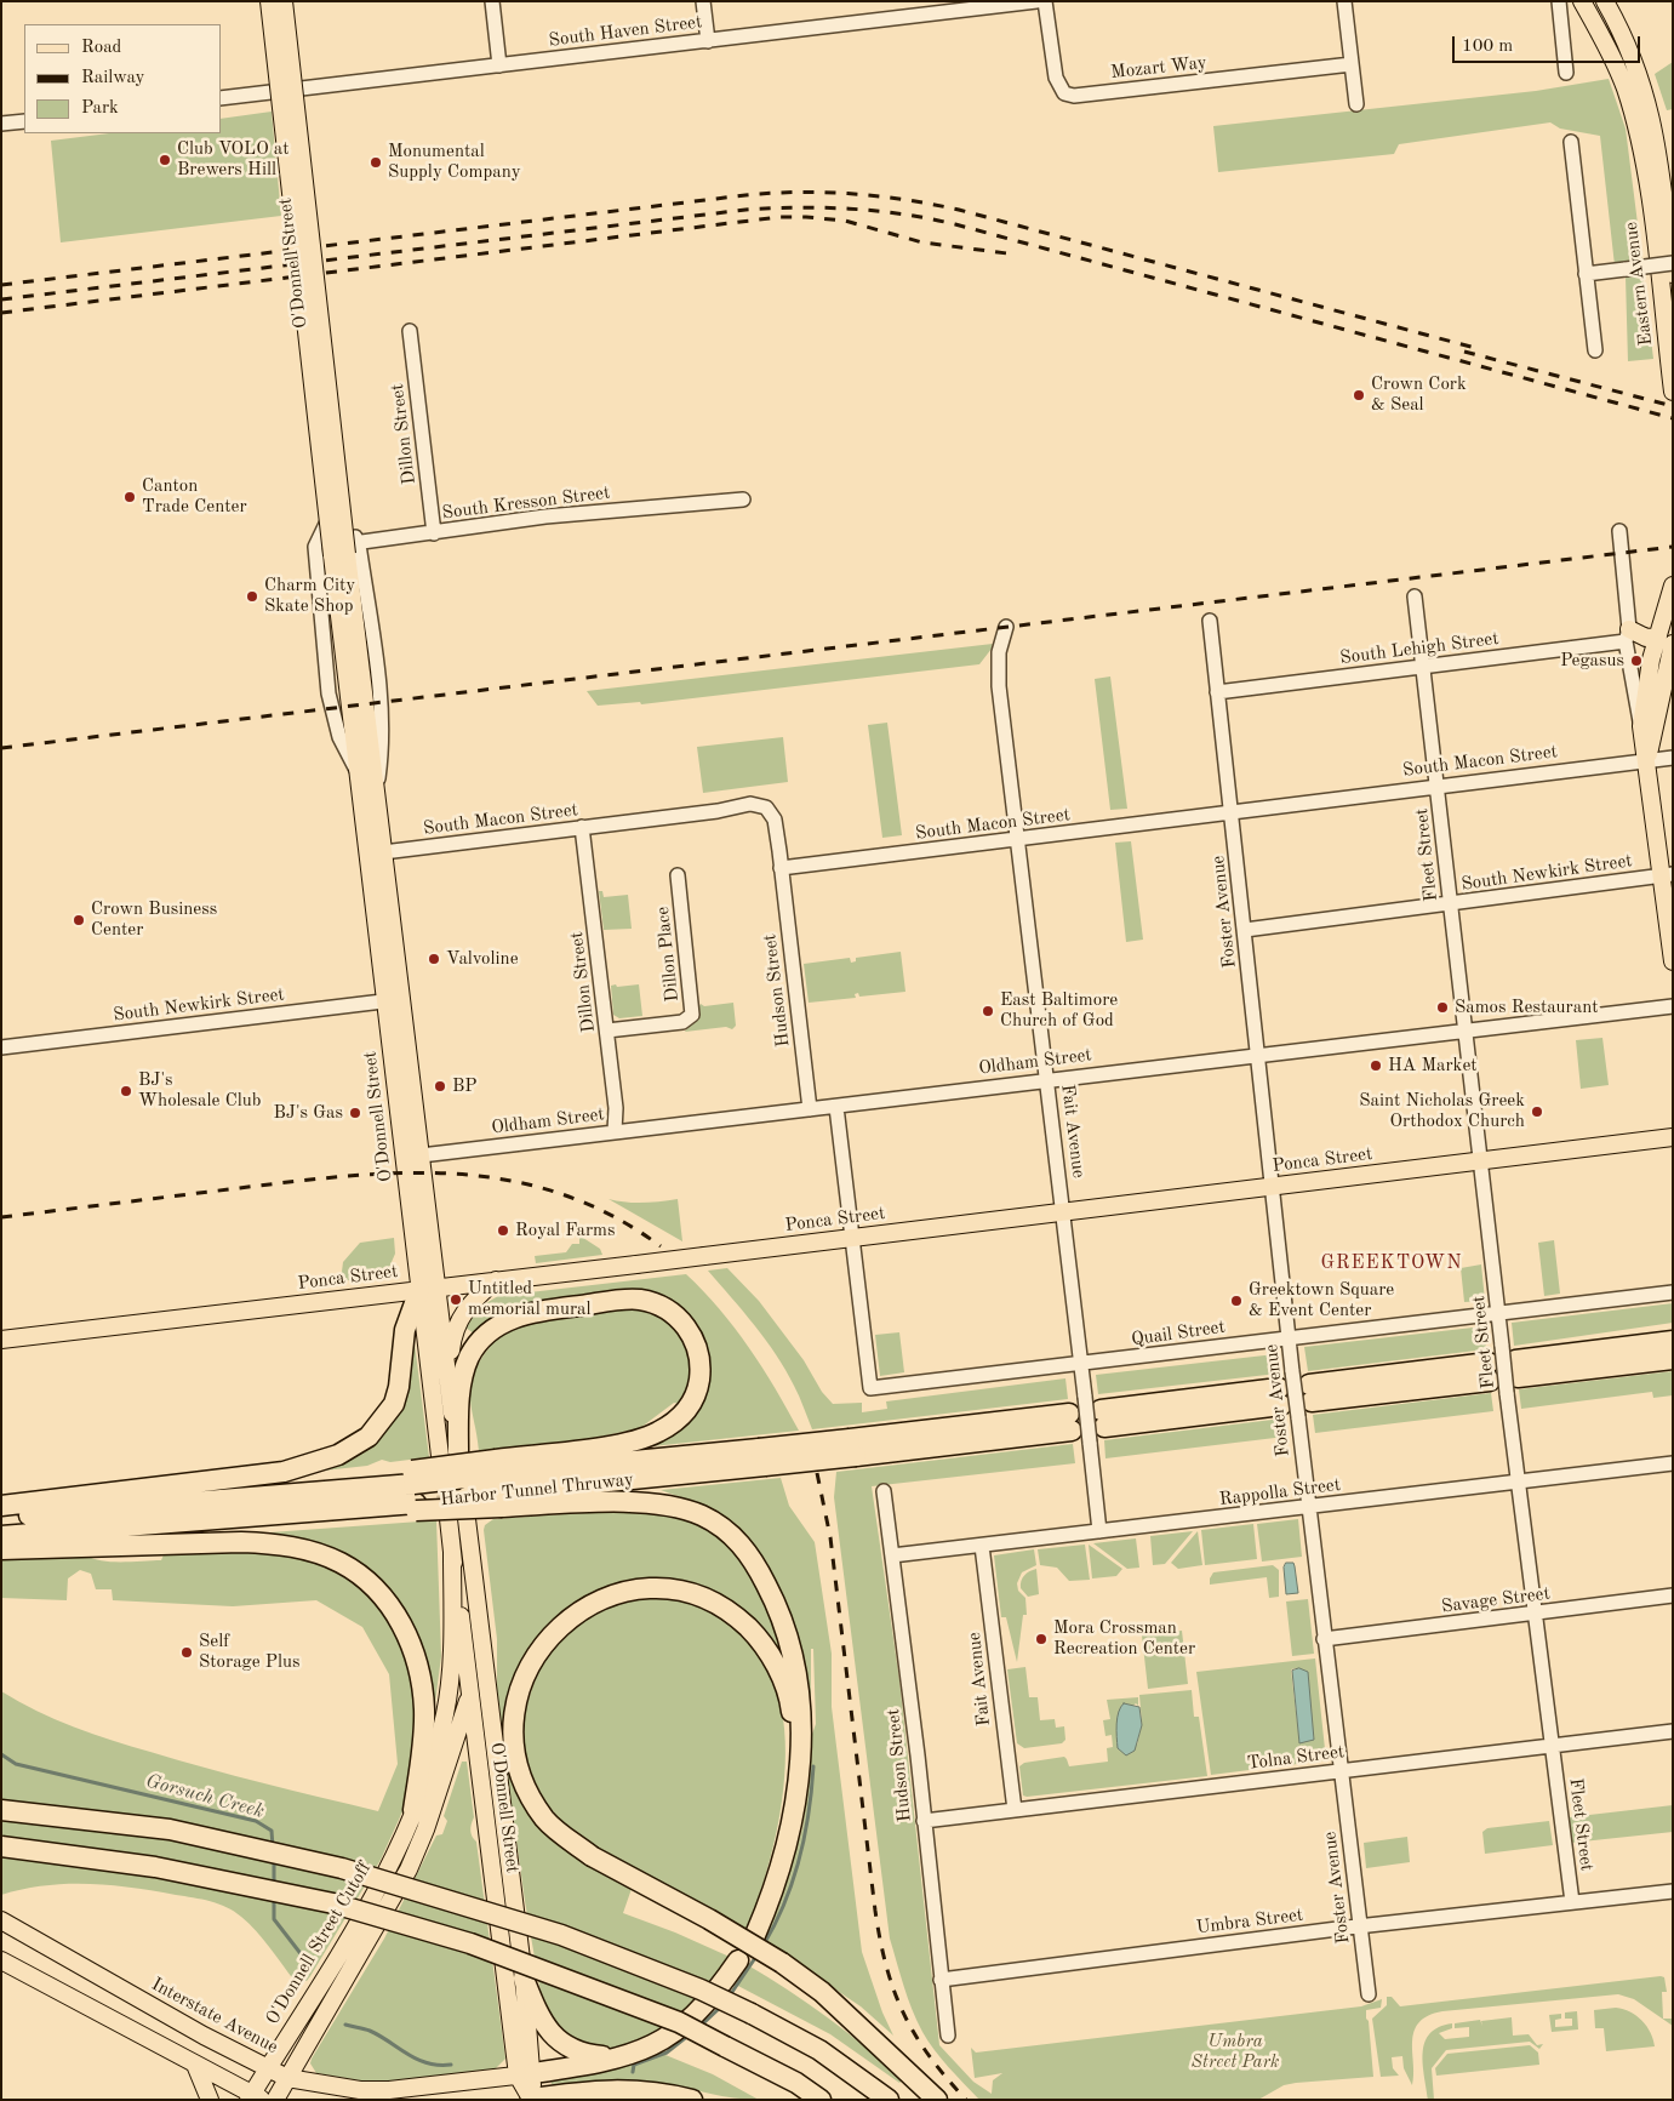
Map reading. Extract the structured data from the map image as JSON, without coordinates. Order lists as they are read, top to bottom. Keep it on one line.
{"streets":{"highway":["Harbor Tunnel Thruway"],"main road":["O'Donnell Street","Eastern Avenue","Ponca Street","O'Donnell Street Cutoff","Interstate Avenue"],"street":["South Haven Street","Mozart Way","Dillon Street","South Kresson Street","South Lehigh Street","South Macon Street","Fleet Street","South Newkirk Street","Foster Avenue","Dillon Place","Hudson Street","Oldham Street","Fait Avenue","Quail Street","Rappolla Street","Savage Street","Tolna Street","Umbra Street"]},"crossings":[["South Haven Street","O'Donnell Street"],["O'Donnell Street","South Kresson Street"],["O'Donnell Street","South Macon Street"],["O'Donnell Street","South Newkirk Street"],["O'Donnell Street","Oldham Street"],["O'Donnell Street","Ponca Street"],["O'Donnell Street","O'Donnell Street Cutoff"],["O'Donnell Street","Interstate Avenue"],["Dillon Street","South Kresson Street"],["Dillon Street","South Macon Street"],["Dillon Street","Dillon Place"],["Dillon Street","Oldham Street"],["South Lehigh Street","Fleet Street"],["South Lehigh Street","Foster Avenue"],["South Macon Street","Fleet Street"],["South Macon Street","Foster Avenue"],["South Macon Street","Hudson Street"],["South Macon Street","Fait Avenue"],["Fleet Street","South Newkirk Street"],["Fleet Street","Oldham Street"],["Fleet Street","Ponca Street"],["Fleet Street","Quail Street"],["Fleet Street","Rappolla Street"],["Fleet Street","Savage Street"],["Fleet Street","Tolna Street"],["Fleet Street","Umbra Street"],["South Newkirk Street","Foster Avenue"],["Foster Avenue","Oldham Street"],["Foster Avenue","Ponca Street"],["Foster Avenue","Quail Street"],["Foster Avenue","Rappolla Street"],["Foster Avenue","Savage Street"],["Foster Avenue","Tolna Street"],["Foster Avenue","Umbra Street"],["Hudson Street","Oldham Street"],["Hudson Street","Rappolla Street"],["Hudson Street","Tolna Street"],["Hudson Street","Umbra Street"],["Oldham Street","Fait Avenue"],["Fait Avenue","Ponca Street"],["Fait Avenue","Quail Street"],["Fait Avenue","Rappolla Street"],["Fait Avenue","Tolna Street"],["Ponca Street","Quail Street"],["O'Donnell Street Cutoff","Interstate Avenue"]],"districts":["GREEKTOWN"],"water":["Gorsuch Creek"],"parks":["Umbra Street Park"],"places":["Club VOLO at Brewers Hill","Monumental Supply Company","Crown Cork & Seal","Canton Trade Center","Charm City Skate Shop","Pegasus","Crown Business Center","Valvoline","Samos Restaurant","East Baltimore Church of God","HA Market","BP","BJ's Wholesale Club","Saint Nicholas Greek Orthodox Church","BJ's Gas","Royal Farms","Untitled memorial mural","Greektown Square & Event Center","Mora Crossman Recreation Center","Self Storage Plus"],"legend":["Road","Railway","Park"],"scale_bar":"100 m"}
